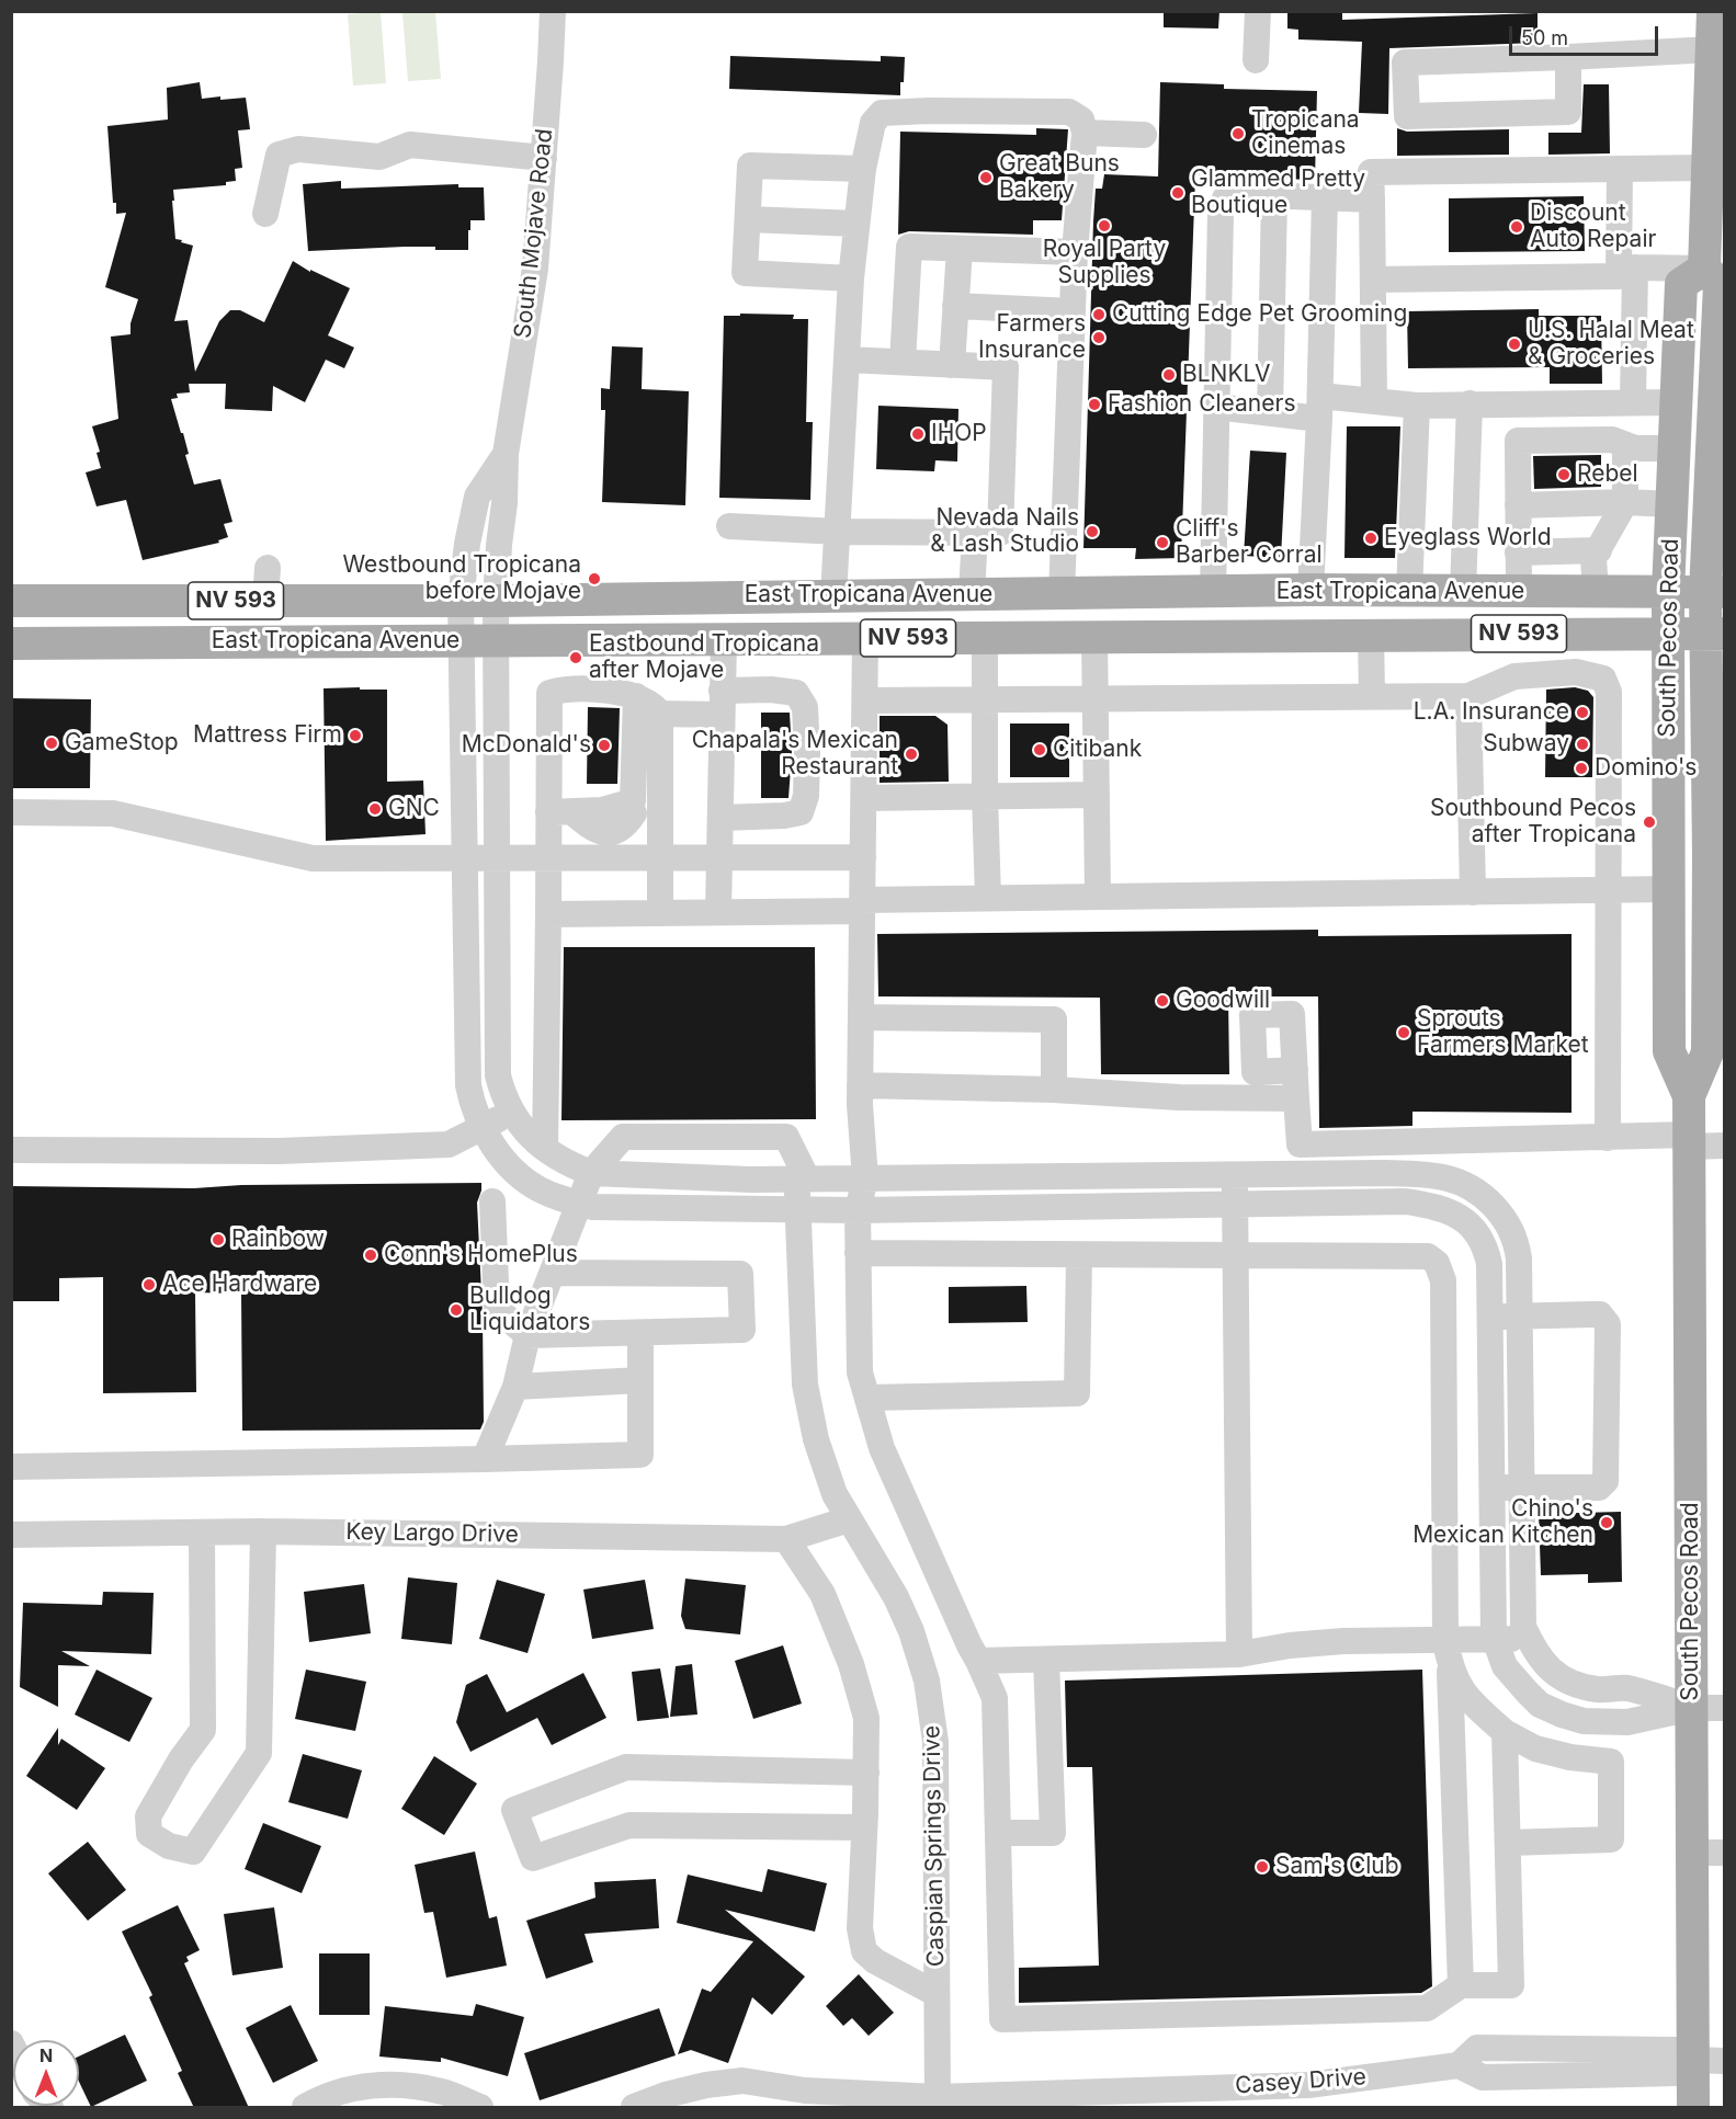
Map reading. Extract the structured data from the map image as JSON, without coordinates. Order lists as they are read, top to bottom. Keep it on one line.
{"streets":{"main road":["East Tropicana Avenue","NV 593","South Pecos Road"],"street":["South Mojave Road","Key Largo Drive","Caspian Springs Drive","Casey Drive"]},"crossings":[["South Mojave Road","East Tropicana Avenue"],["South Mojave Road","Caspian Springs Drive"],["East Tropicana Avenue","South Pecos Road"],["South Pecos Road","Casey Drive"],["Key Largo Drive","Caspian Springs Drive"],["Caspian Springs Drive","Casey Drive"]],"places":["Tropicana Cinemas","Great Buns Bakery","Glammed Pretty Boutique","Royal Party Supplies","Discount Auto Repair","Cutting Edge Pet Grooming","Farmers Insurance","U.S. Halal Meat & Groceries","BLNKLV","Fashion Cleaners","IHOP","Rebel","Nevada Nails & Lash Studio","Eyeglass World","Cliff's Barber Corral","Westbound Tropicana before Mojave","Eastbound Tropicana after Mojave","L.A. Insurance","Mattress Firm","GameStop","Subway","McDonald's","Citibank","Chapala's Mexican Restaurant","Domino's","GNC","Southbound Pecos after Tropicana","Goodwill","Sprouts Farmers Market","Rainbow","Conn's HomePlus","Ace Hardware","Bulldog Liquidators","Chino's Mexican Kitchen","Sam's Club"],"scale_bar":"50 m","north":"top"}
